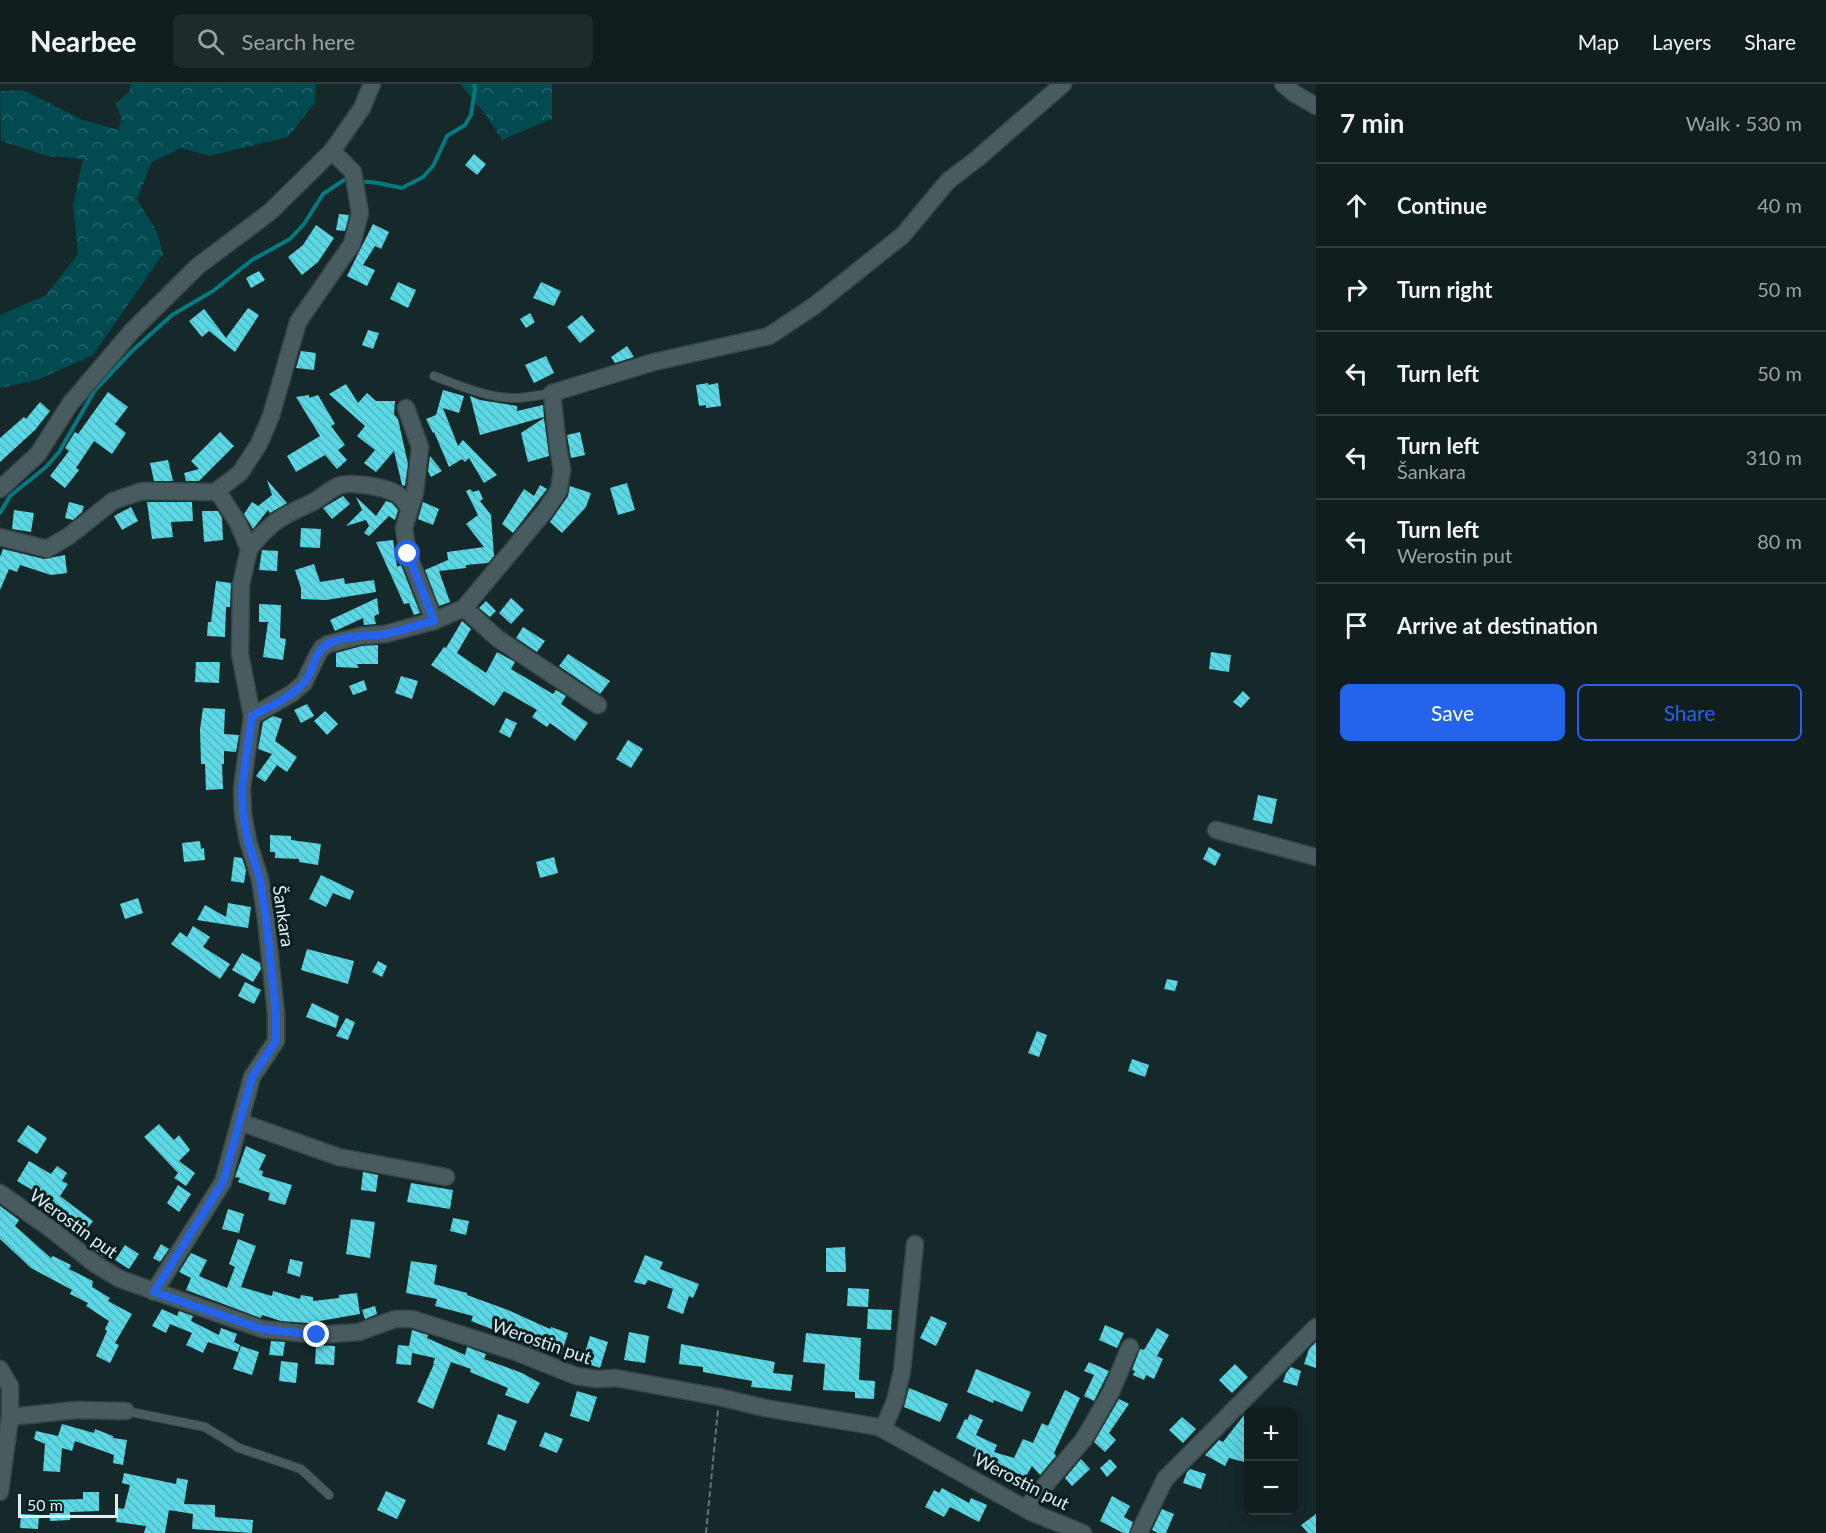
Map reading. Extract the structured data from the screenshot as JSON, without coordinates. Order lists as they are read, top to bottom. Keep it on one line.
{"streets":{"street":["Šankara","Werostin put"]},"crossings":[["Šankara","Werostin put"]],"scale_bar":"50 m","page":{"header":"Nearbee","search":"Search here","nav":["Map","Layers","Share"],"heading":["7 min","Walk · 530 m"],"list":[["Continue","40 m"],["Turn right","50 m"],["Turn left","50 m"],["Turn left","Šankara","310 m"],["Turn left","Werostin put","80 m"],"Arrive at destination"],"buttons":["Save","Share"],"map_buttons":["+","−"],"scale":"50 m"}}
